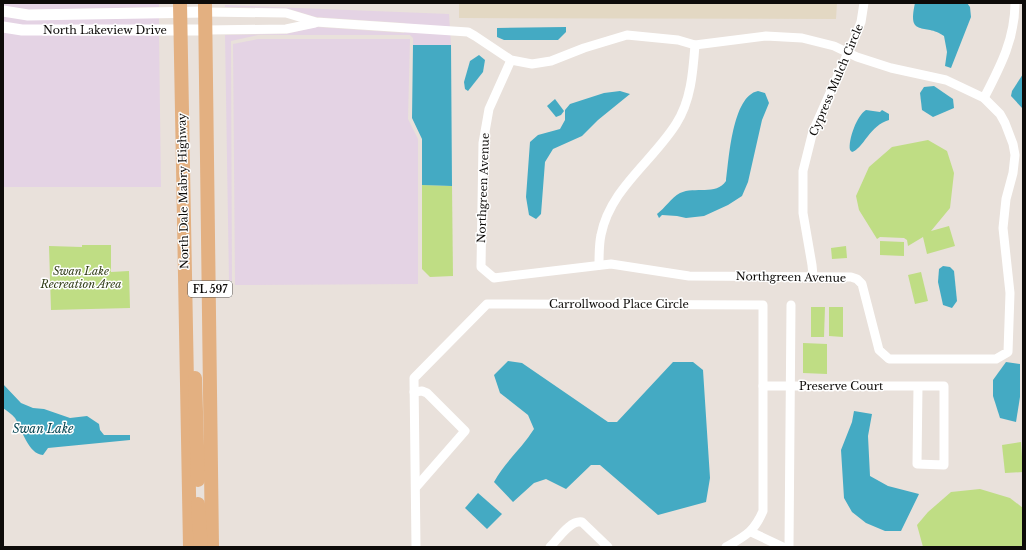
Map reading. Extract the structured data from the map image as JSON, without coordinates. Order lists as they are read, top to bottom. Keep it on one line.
{"streets":{"main road":["North Dale Mabry Highway","FL 597"],"street":["North Lakeview Drive","Cypress Mulch Circle","Northgreen Avenue","Carrollwood Place Circle","Preserve Court"]},"crossings":[["North Lakeview Drive","Northgreen Avenue"],["North Lakeview Drive","North Dale Mabry Highway"],["North Lakeview Drive","FL 597"],["Cypress Mulch Circle","Northgreen Avenue"],["Northgreen Avenue","FL 597"],["Carrollwood Place Circle","Preserve Court"]],"water":["Swan Lake"],"parks":["Swan Lake Recreation Area"]}
